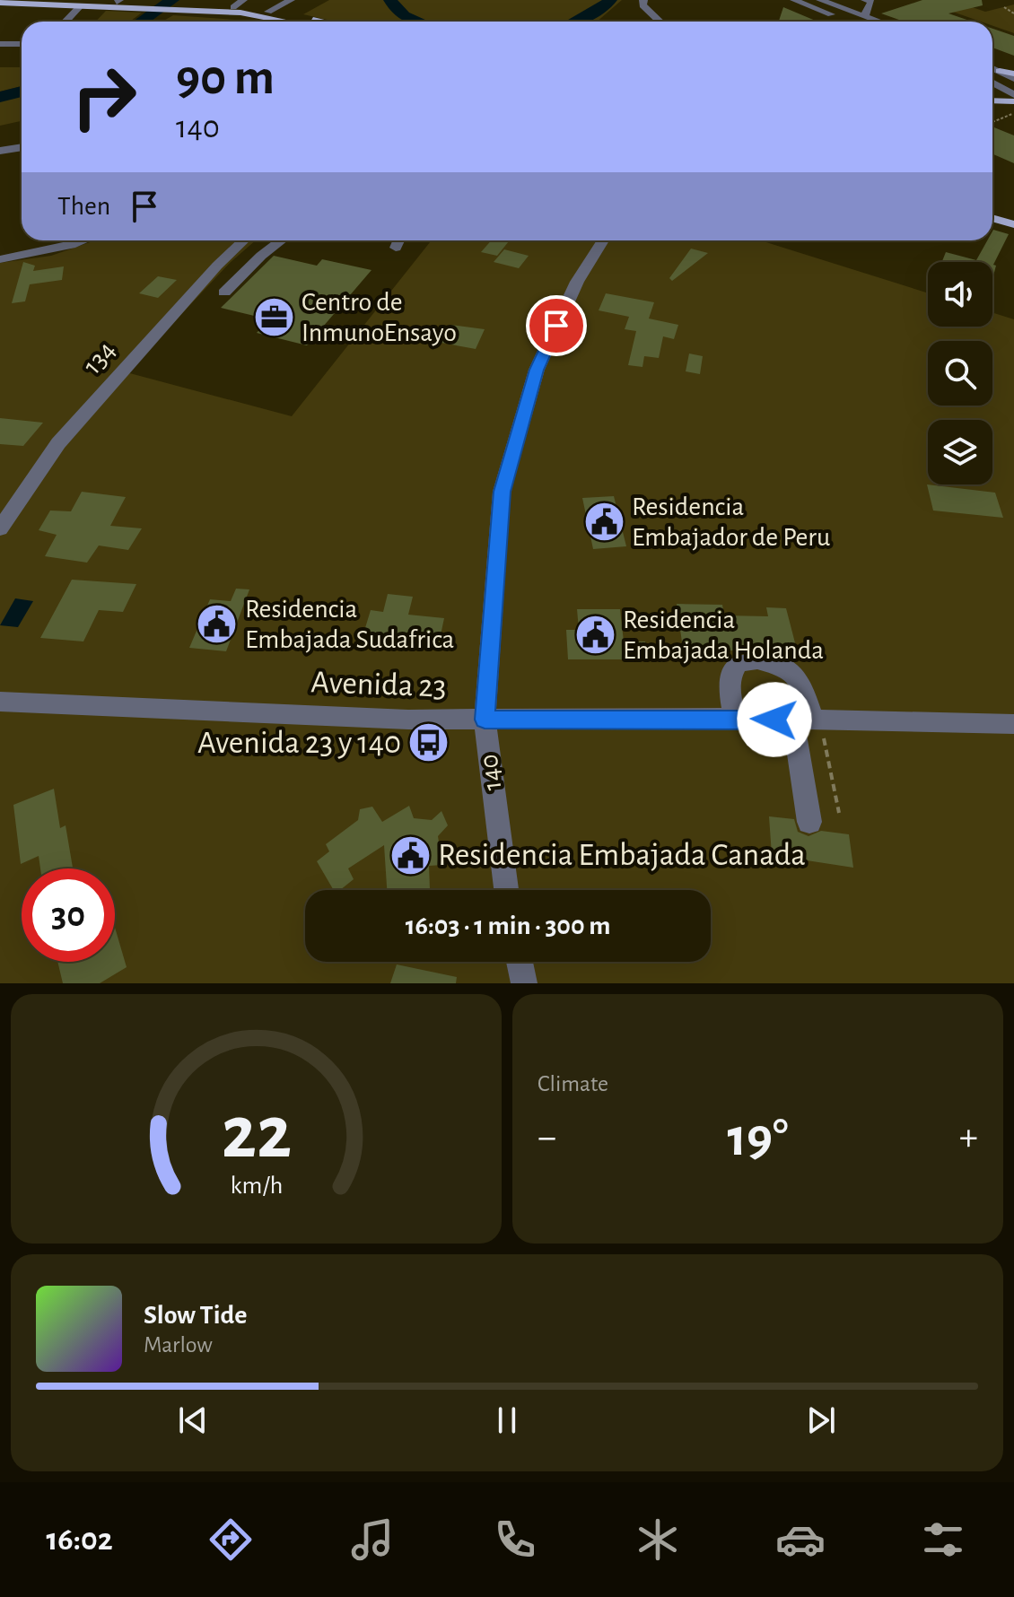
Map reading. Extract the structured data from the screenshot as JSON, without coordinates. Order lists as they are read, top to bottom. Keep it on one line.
{"streets":{"street":["134","Avenida 23","140"]},"crossings":[["Avenida 23","140"]],"places":{"office":["Centro de InmunoEnsayo"],"public building":["Residencia Embajador de Peru","Residencia Embajada Sudafrica","Residencia Embajada Holanda","Residencia Embajada Canada"],"bus stop":["Avenida 23 y 140"]},"page":{"turn":["90 m","140"],"then":"Then","limit":"30","trip":"16:03 · 1 min · 300 m","tile":"Climate","heat":["−","19°","+"],"song":["Slow Tide","Marlow"],"tabs":"16:02","gauge":["22","km/h"]}}
